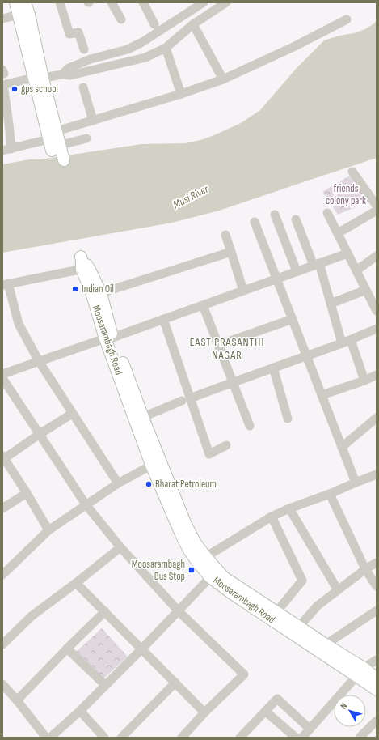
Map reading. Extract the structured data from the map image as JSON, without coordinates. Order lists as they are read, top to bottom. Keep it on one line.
{"streets":{"main road":["Moosarambagh Road"]},"districts":["EAST PRASANTHI NAGAR"],"water":["Musi River"],"parks":["friends colony park"],"places":{"other":["gps school","Indian Oil","Bharat Petroleum"],"transit":["Moosarambagh Bus Stop"]},"north":"top left"}
